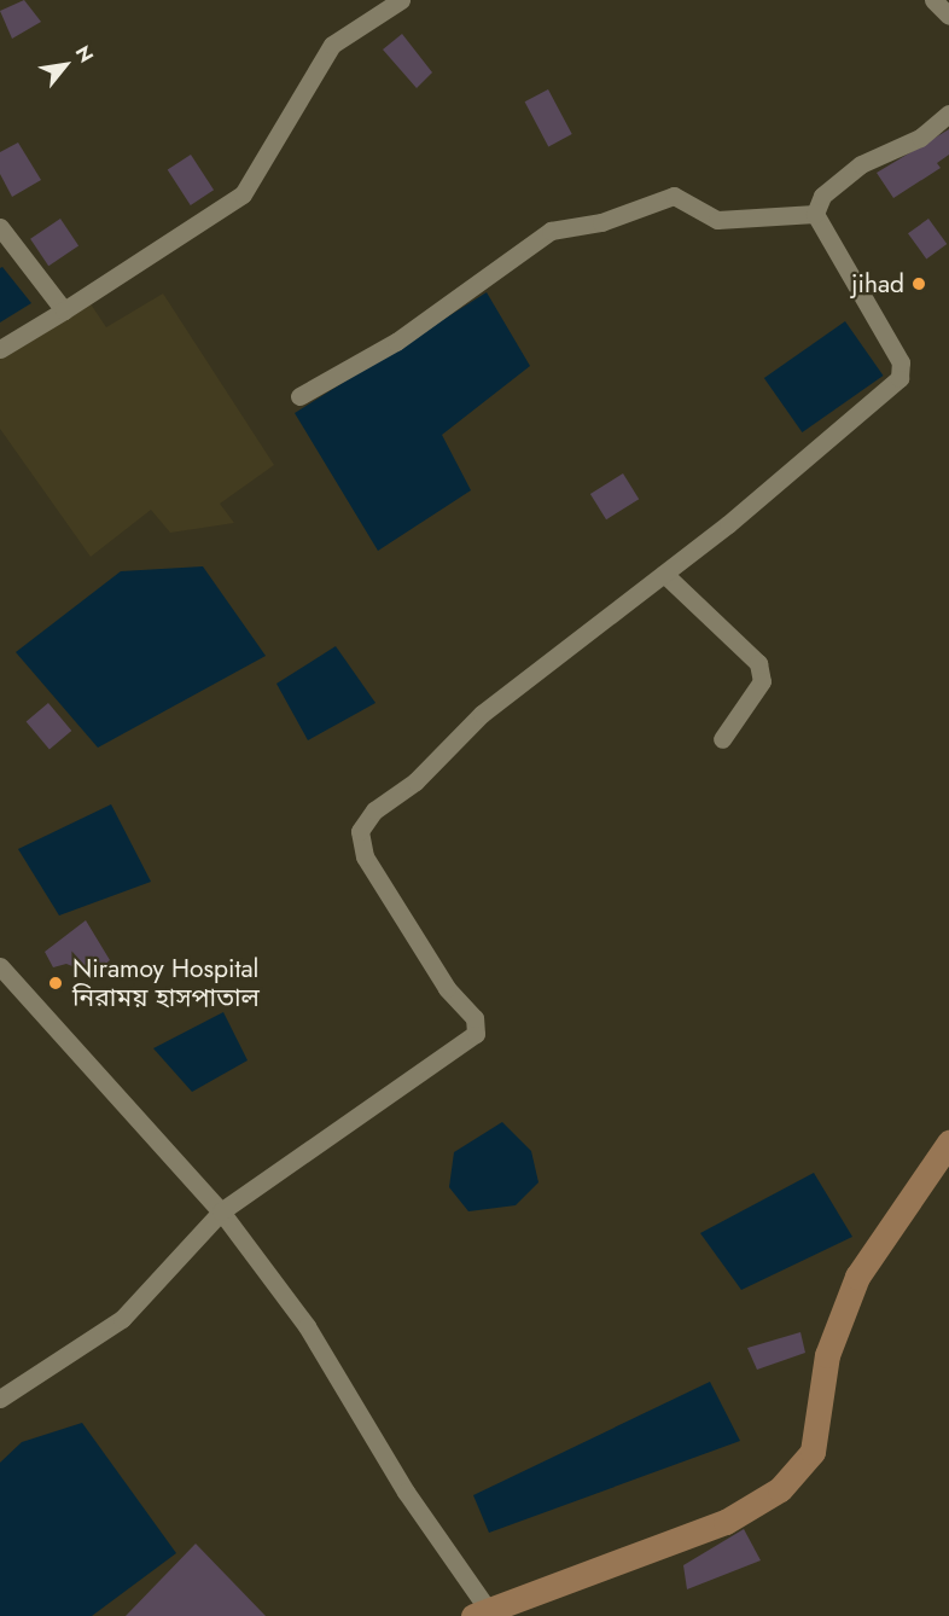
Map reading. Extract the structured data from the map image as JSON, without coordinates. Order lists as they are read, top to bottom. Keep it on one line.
{"places":["jihad","Niramoy Hospital নিরাময় হাসপাতাল"],"north":"top right"}
